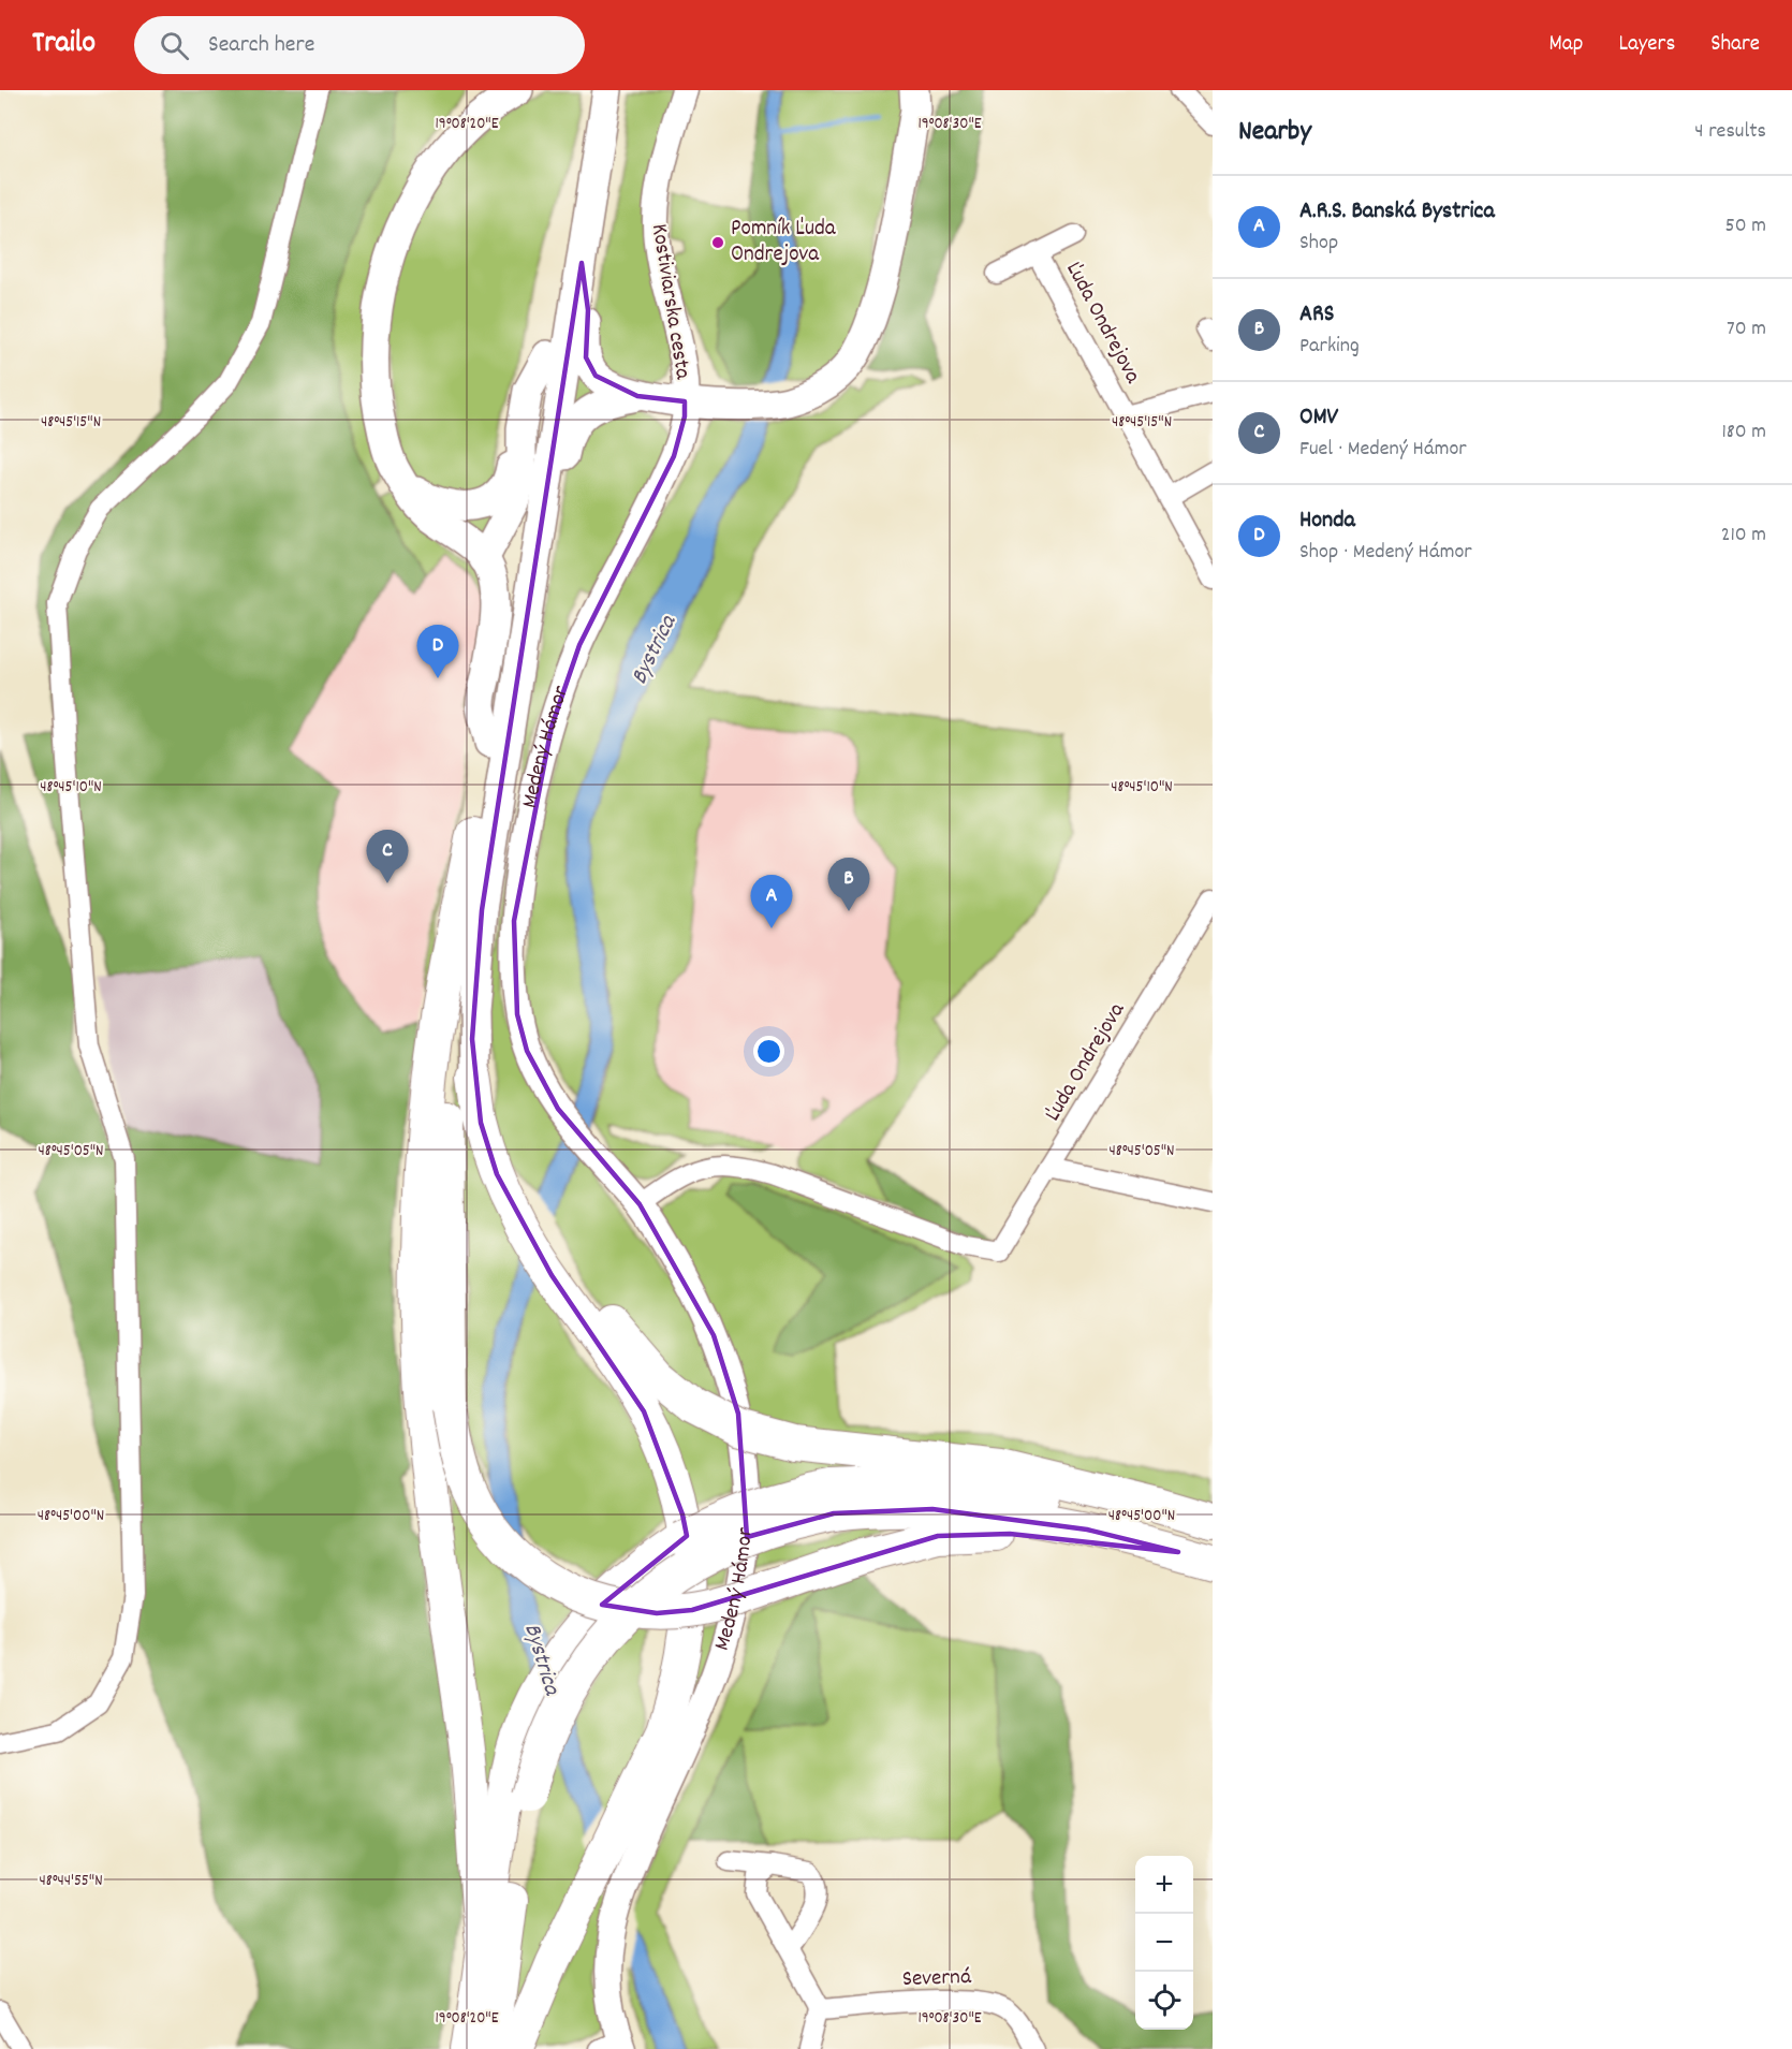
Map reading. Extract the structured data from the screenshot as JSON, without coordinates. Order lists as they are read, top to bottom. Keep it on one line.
{"streets":{"street":["Kostiviarska cesta","Ľuda Ondrejova","Medený Hámor","Severná"]},"crossings":[["Kostiviarska cesta","Medený Hámor"],["Ľuda Ondrejova","Medený Hámor"]],"water":["Bystrica"],"places":["Pomník Ľuda Ondrejova"],"page":{"header":"Trailo","search":"Search here","nav":["Map","Layers","Share"],"heading":["Nearby","4 results"],"list":[{"mark":"A","name":"A.R.S. Banská Bystrica","note":"Shop","value":"50 m"},{"mark":"B","name":"ARS","note":"Parking","value":"70 m"},{"mark":"C","name":"OMV","note":"Fuel · Medený Hámor","value":"180 m"},{"mark":"D","name":"Honda","note":"Shop · Medený Hámor","value":"210 m"}],"pins":["D","C","B","A"],"map_buttons":["+","−"]},"coordinates":["19°08'20\"E","19°08'30\"E","48°45'15\"N","48°45'10\"N","48°45'05\"N","48°45'00\"N","48°44'55\"N"]}
